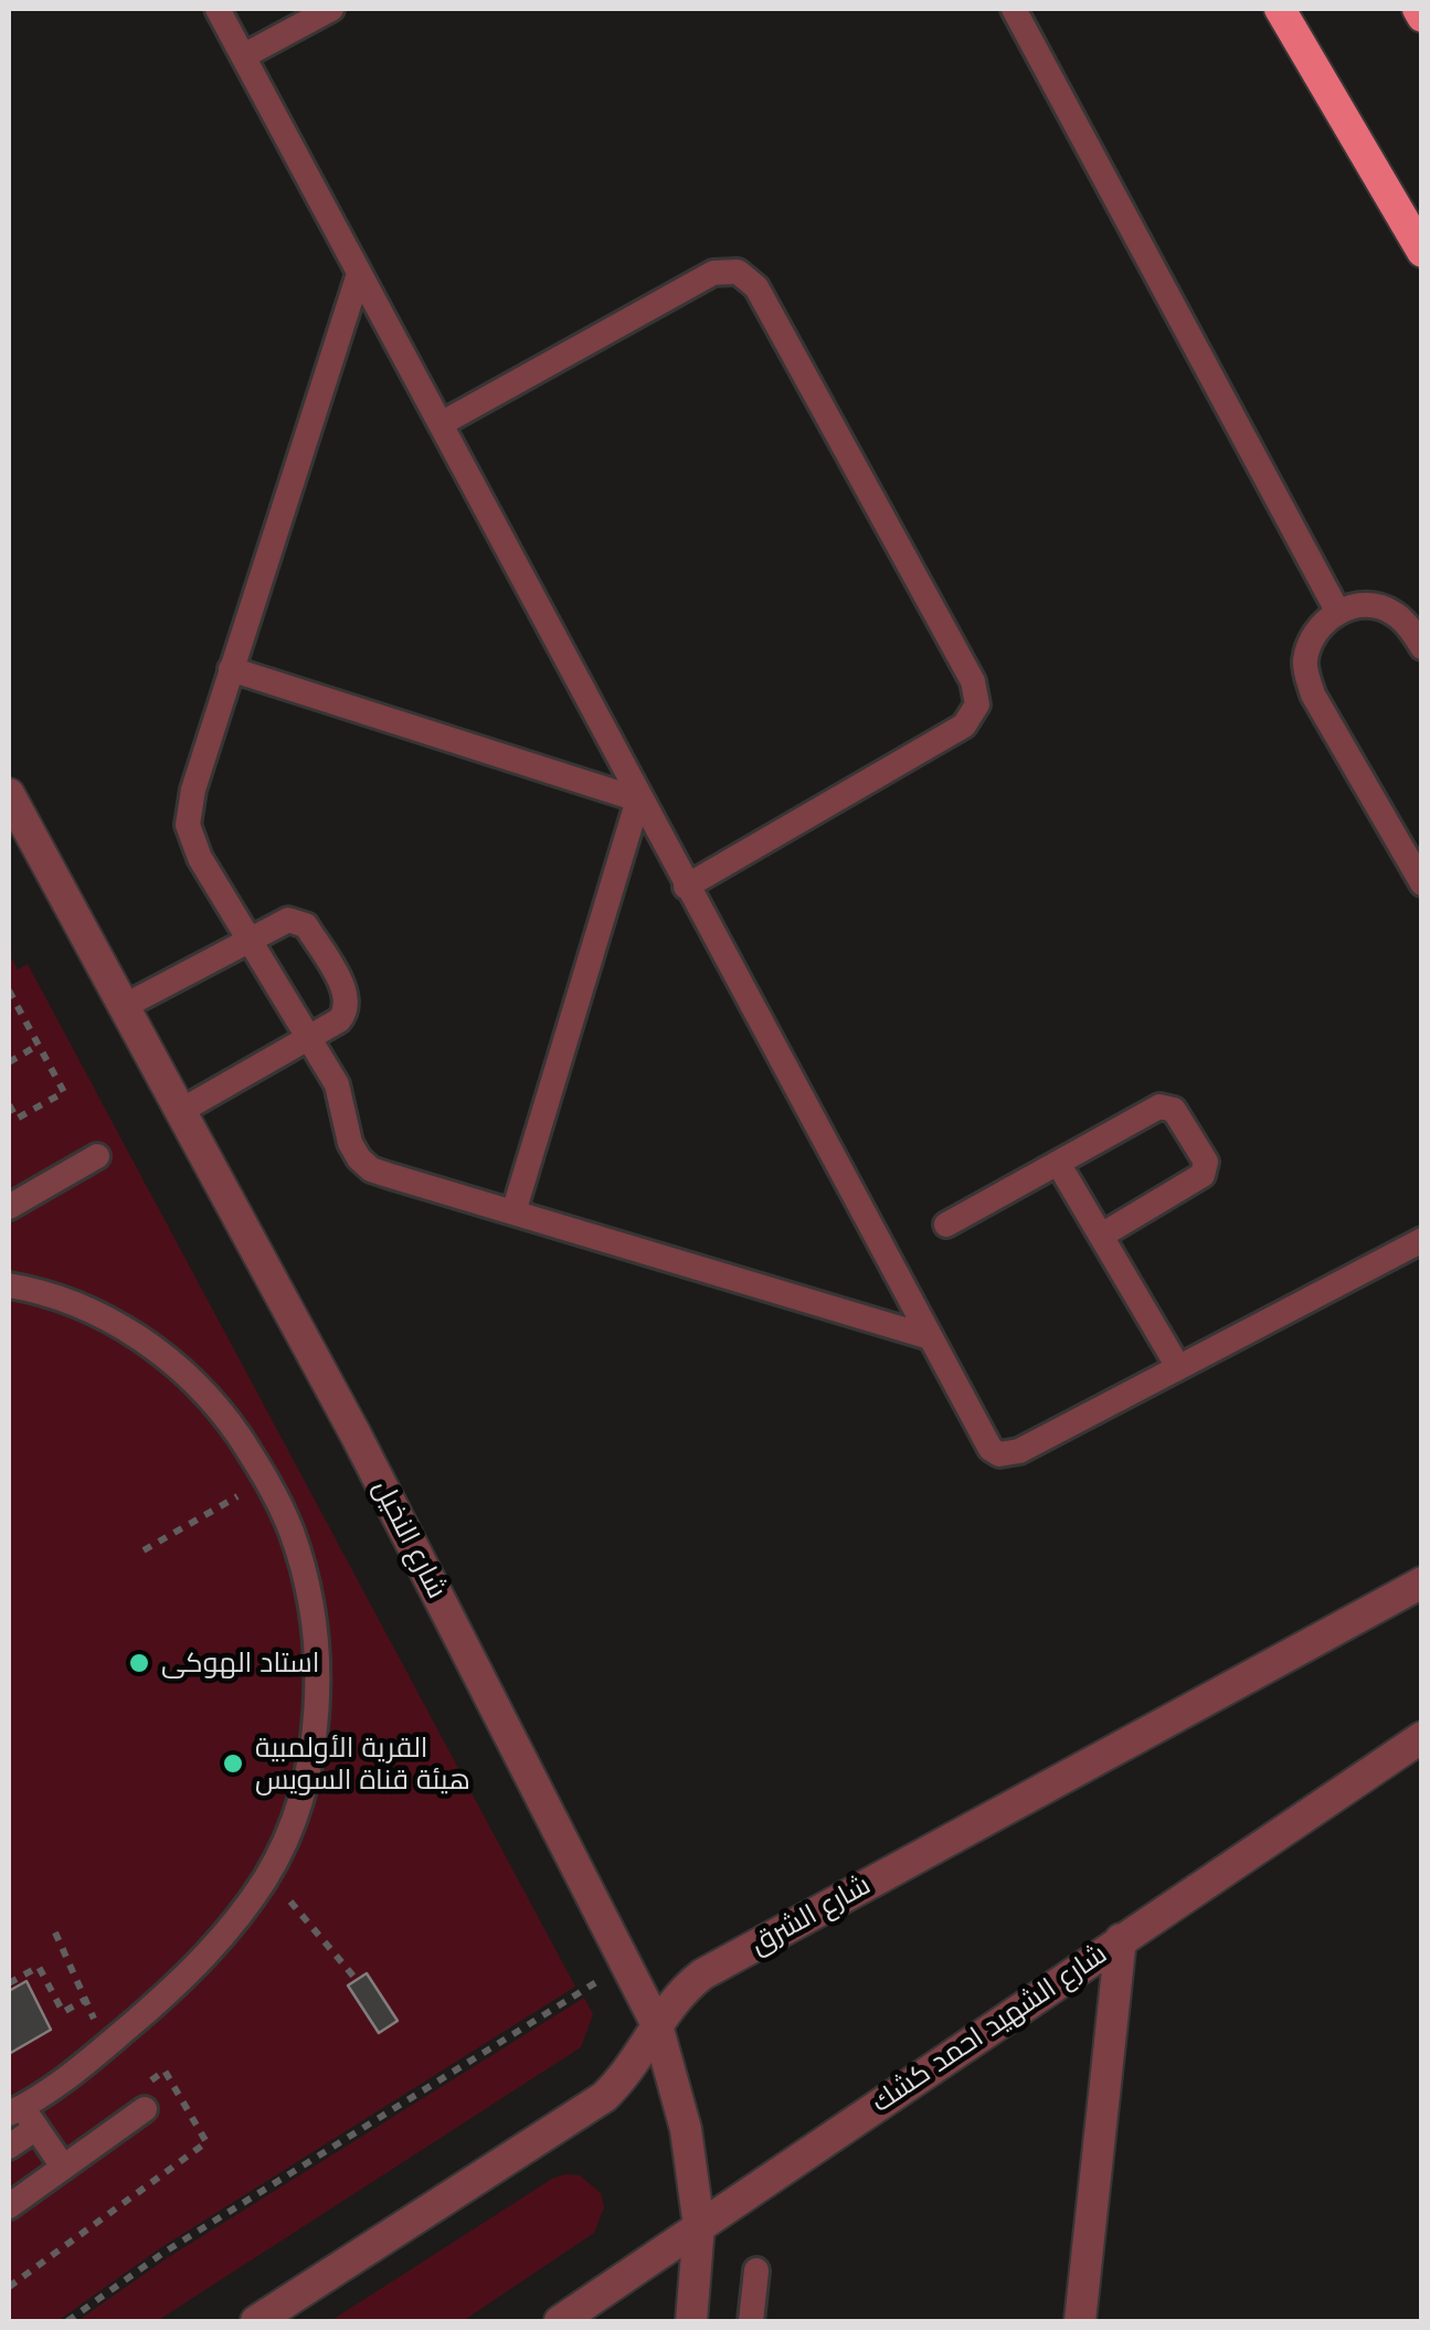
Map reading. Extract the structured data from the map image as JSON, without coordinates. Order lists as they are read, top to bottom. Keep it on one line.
{"streets":{"street":["شارع النخيل","شارع الشرق","شارع الشهيد احمد كشك"]},"crossings":[["شارع النخيل","شارع الشرق"],["شارع النخيل","شارع الشهيد احمد كشك"]],"places":["استاد الهوكى","القرية الأولمبية هيئة قناة السويس"]}
